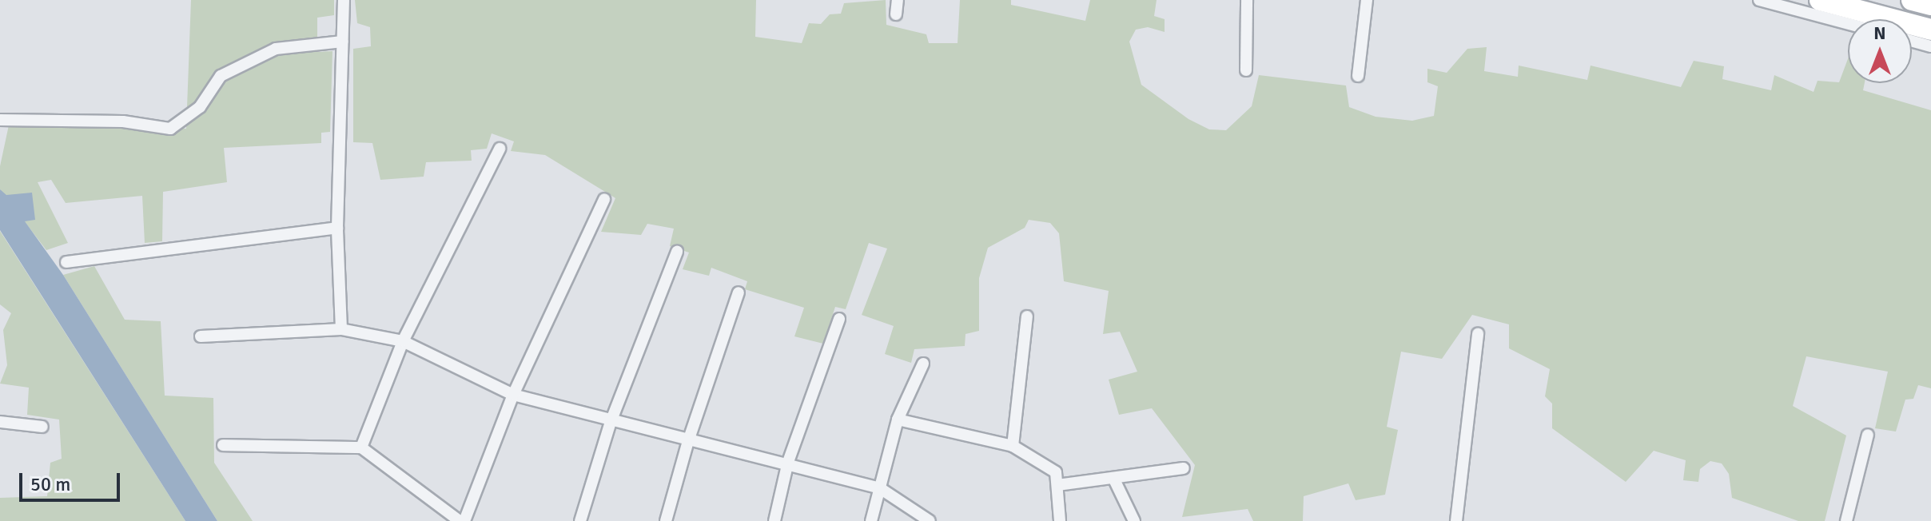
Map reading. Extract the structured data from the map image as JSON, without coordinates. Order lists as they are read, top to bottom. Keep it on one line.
{"scale_bar":"50 m","north":"top"}
